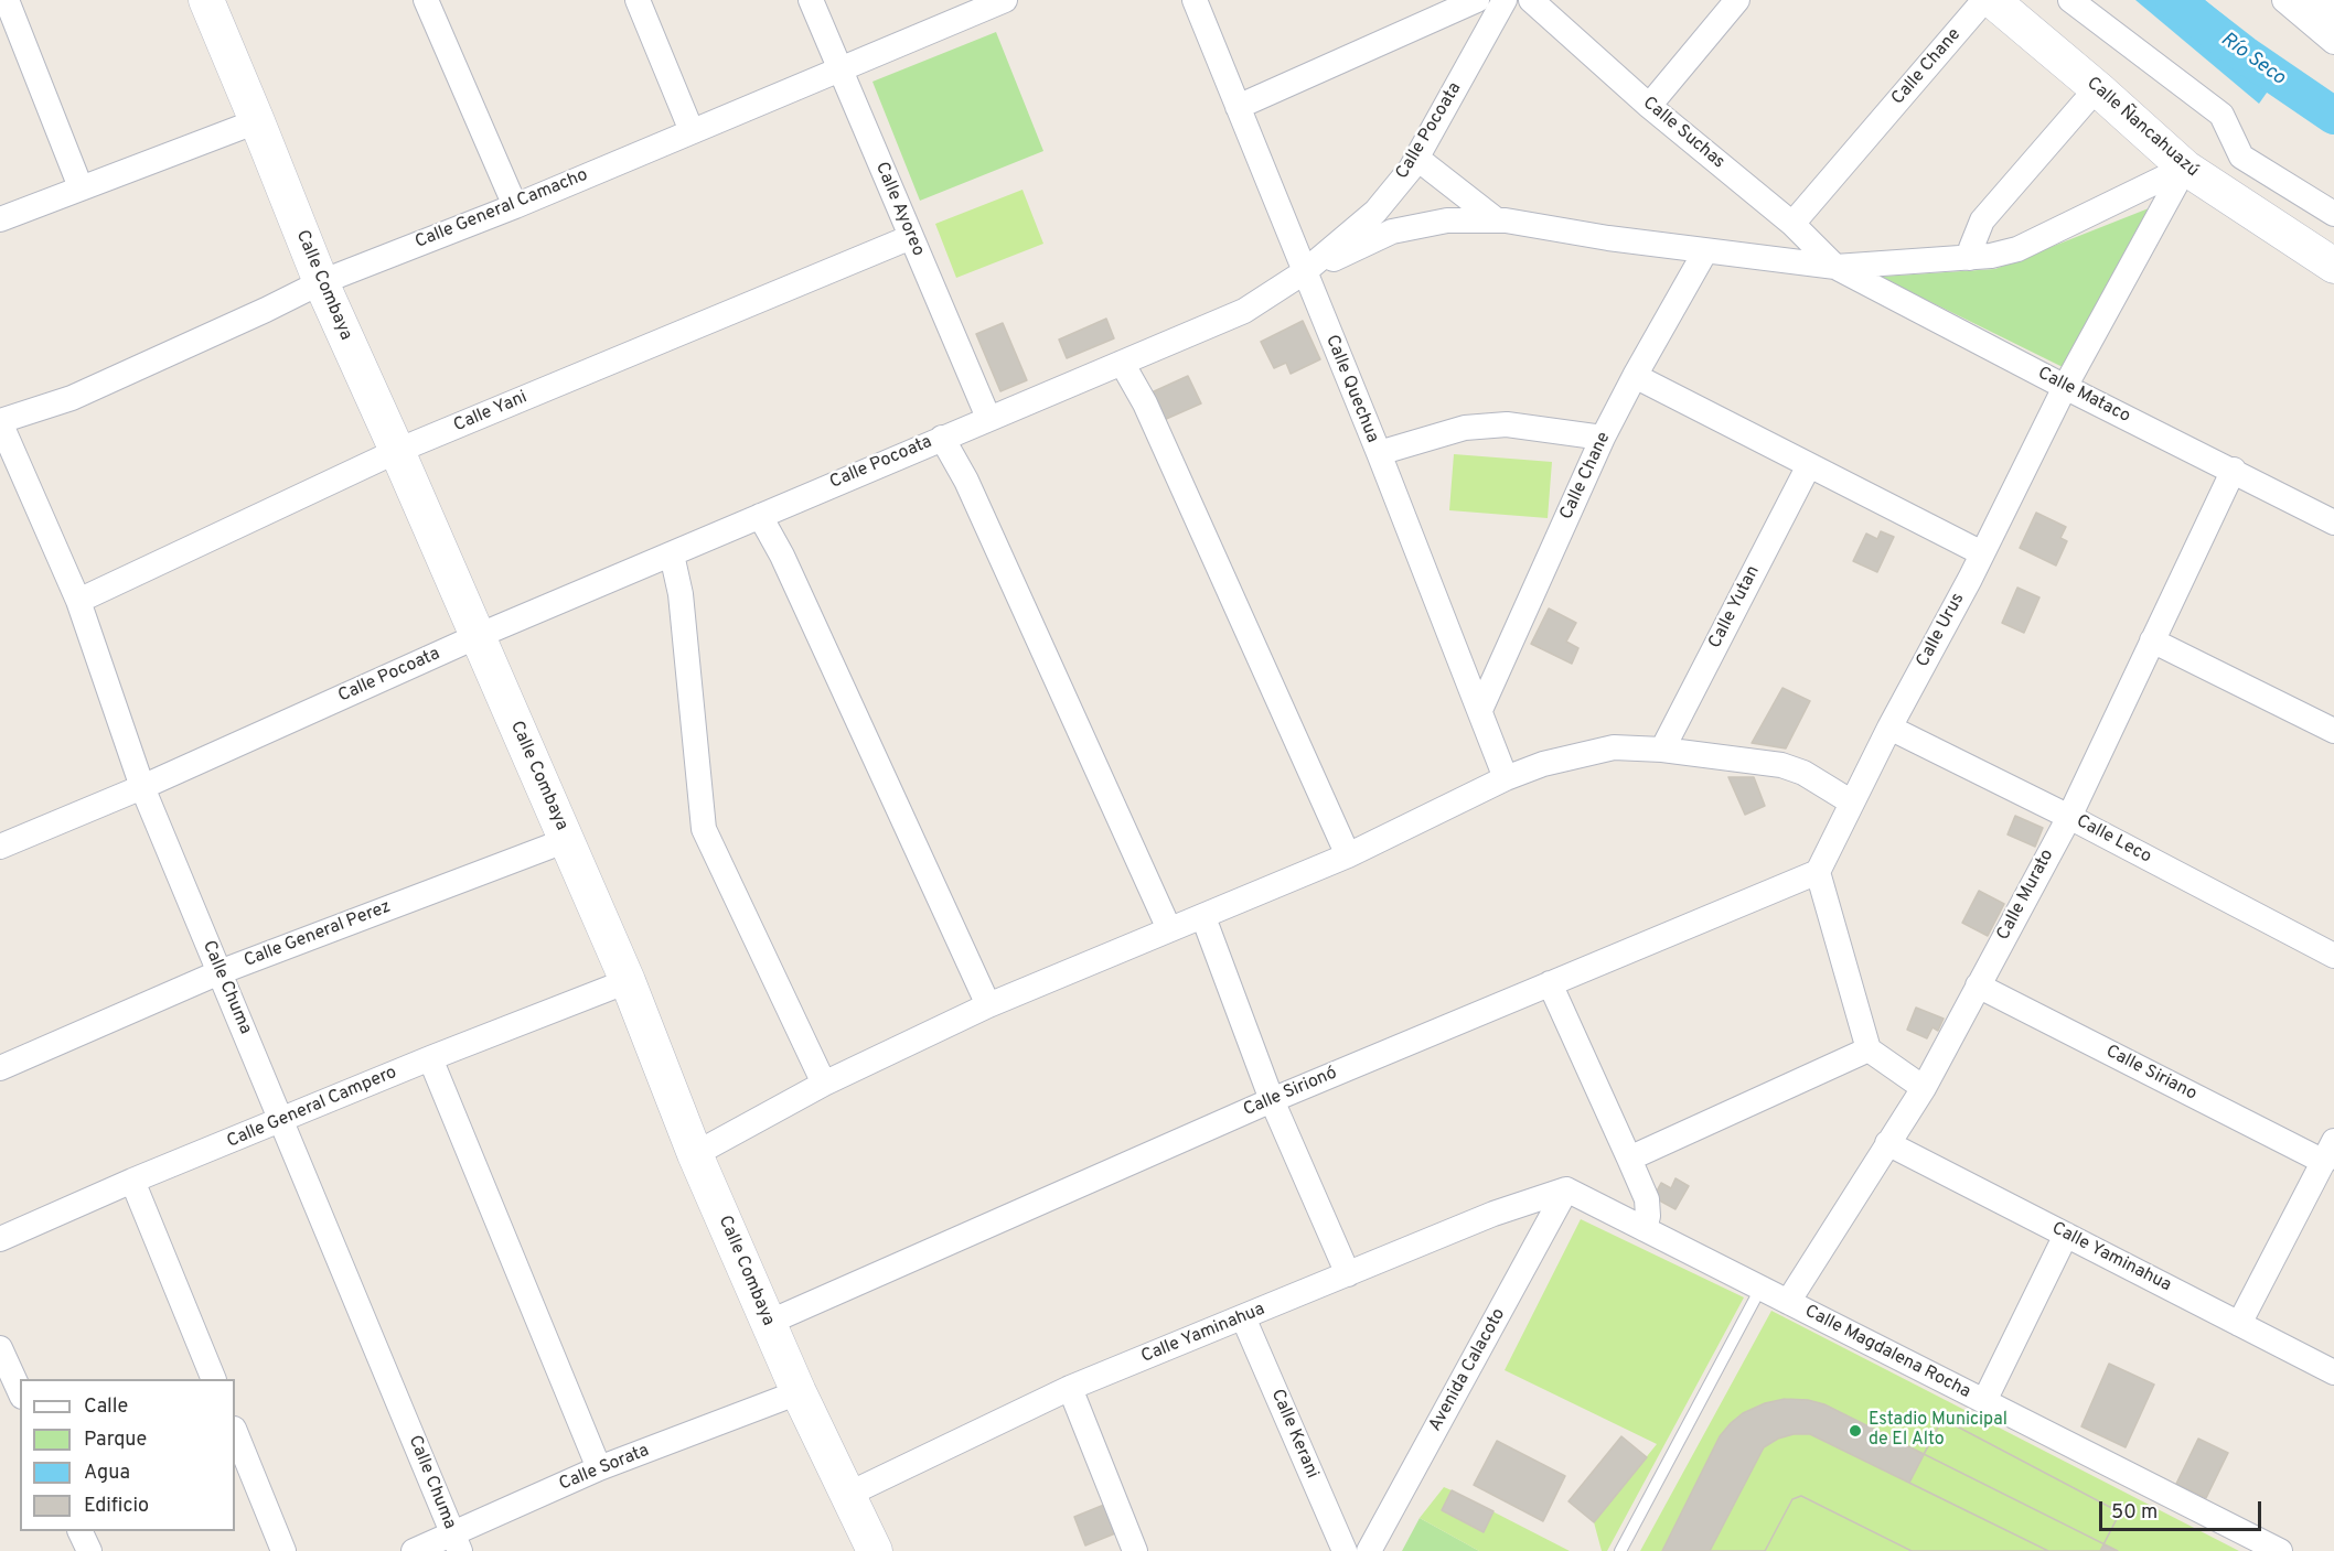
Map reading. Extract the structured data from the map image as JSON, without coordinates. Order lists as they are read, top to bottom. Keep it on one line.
{"streets":{"street":["Calle Chane","Calle Ñancahuazú","Calle Pocoata","Calle Suchas","Calle General Camacho","Calle Ayoreo","Calle Combaya","Calle Quechua","Calle Mataco","Calle Yani","Calle Yutan","Calle Urus","Calle Leco","Calle Murato","Calle General Perez","Calle Chuma","Calle Siriano","Calle Sirionó","Calle General Campero","Calle Yaminahua","Calle Magdalena Rocha","Avenida Calacoto","Calle Kerani","Calle Sorata"]},"crossings":[["Calle Chane","Calle Suchas"],["Calle Chane","Calle Quechua"],["Calle Ñancahuazú","Calle Urus"],["Calle Pocoata","Calle Ayoreo"],["Calle Pocoata","Calle Combaya"],["Calle Pocoata","Calle Quechua"],["Calle Pocoata","Calle Chuma"],["Calle Suchas","Calle Mataco"],["Calle General Camacho","Calle Ayoreo"],["Calle General Camacho","Calle Combaya"],["Calle General Camacho","Calle Chuma"],["Calle Ayoreo","Calle Yani"],["Calle Combaya","Calle Yani"],["Calle Combaya","Calle General Perez"],["Calle Combaya","Calle Sirionó"],["Calle Combaya","Calle General Campero"],["Calle Combaya","Calle Yaminahua"],["Calle Combaya","Calle Sorata"],["Calle Mataco","Calle Urus"],["Calle Mataco","Calle Murato"],["Calle Yani","Calle Chuma"],["Calle Urus","Calle Leco"],["Calle Urus","Calle Sirionó"],["Calle Leco","Calle Murato"],["Calle Murato","Calle Siriano"],["Calle Murato","Calle Yaminahua"],["Calle Murato","Calle Magdalena Rocha"],["Calle General Perez","Calle Chuma"],["Calle Chuma","Calle General Campero"],["Calle Chuma","Calle Sorata"],["Calle Yaminahua","Calle Magdalena Rocha"],["Calle Yaminahua","Avenida Calacoto"],["Calle Yaminahua","Calle Kerani"],["Calle Magdalena Rocha","Avenida Calacoto"]],"water":["Río Seco"],"places":["Estadio Municipal de El Alto"],"legend":["Calle","Parque","Agua","Edificio"],"scale_bar":"50 m"}
